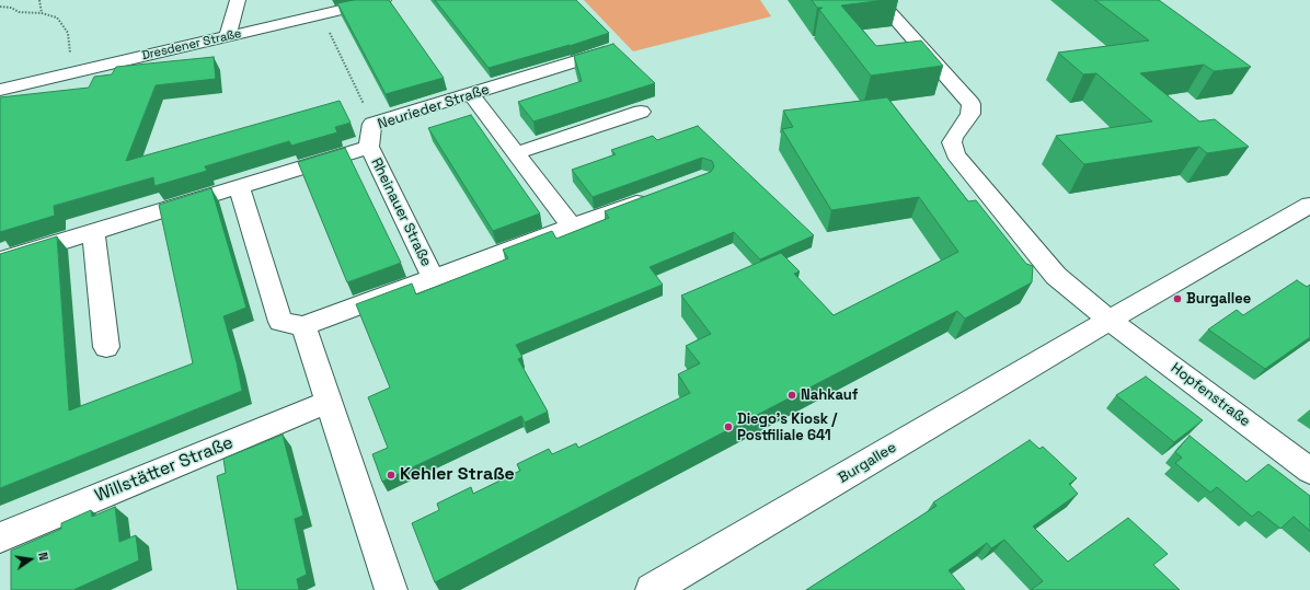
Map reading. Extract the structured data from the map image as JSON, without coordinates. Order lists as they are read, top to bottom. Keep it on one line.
{"streets":{"street":["Dresdener Straße","Neurieder Straße","Rheinauer Straße","Hopfenstraße","Burgallee","Willstätter Straße"]},"crossings":[["Neurieder Straße","Rheinauer Straße"],["Hopfenstraße","Burgallee"]],"places":["Burgallee","Nahkauf","Diego's Kiosk / Postfiliale 641","Kehler Straße"],"north":"right"}
